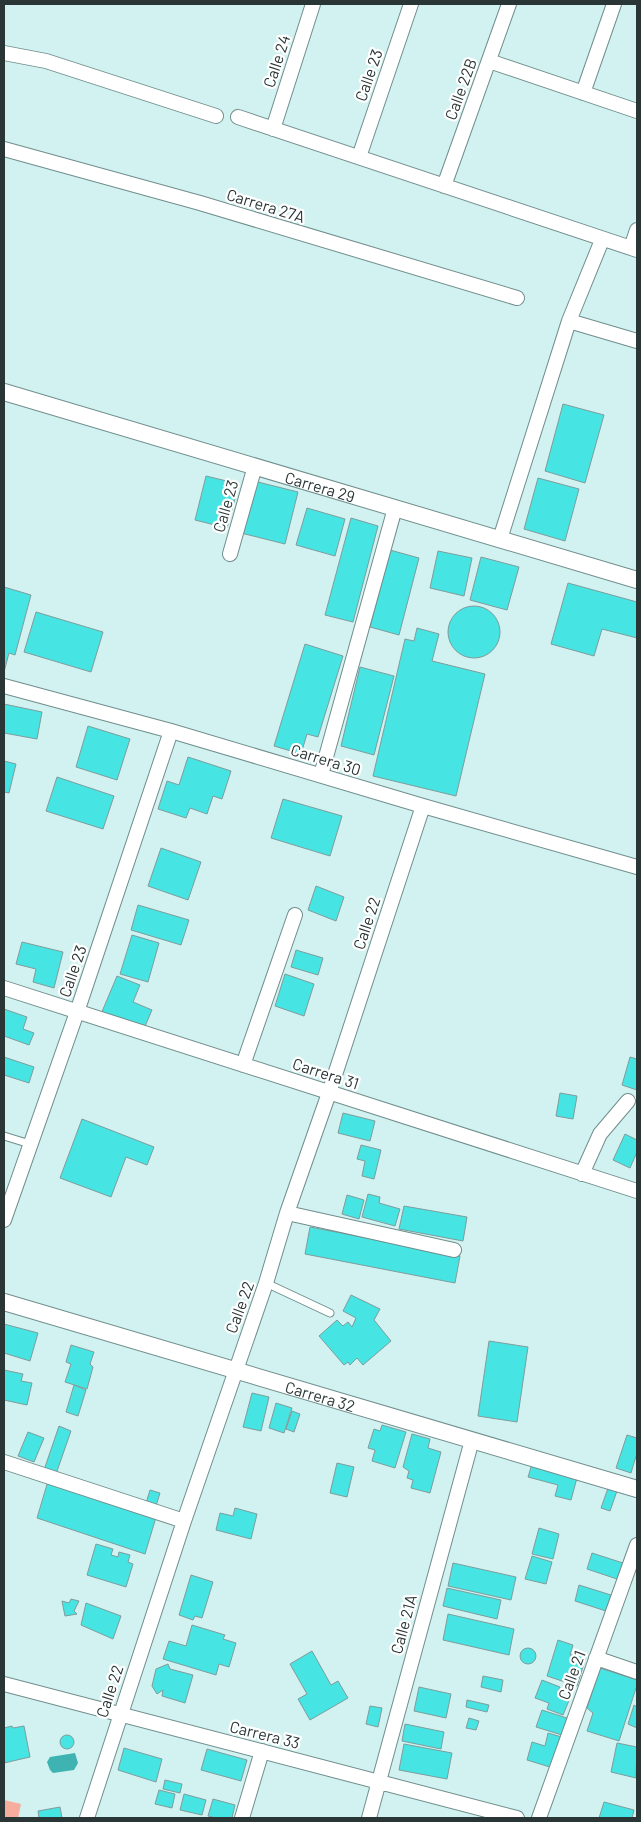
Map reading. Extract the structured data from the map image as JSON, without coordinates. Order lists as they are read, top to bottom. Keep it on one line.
{"streets":{"street":["Calle 24","Calle 23","Calle 22B","Carrera 27A","Carrera 29","Carrera 30","Calle 22","Carrera 31","Carrera 32","Calle 21A","Calle 21","Carrera 33"]},"crossings":[["Calle 23","Carrera 29"],["Calle 23","Carrera 30"],["Calle 23","Carrera 31"],["Carrera 30","Calle 22"],["Calle 22","Carrera 31"],["Calle 22","Carrera 32"],["Calle 22","Carrera 33"],["Carrera 32","Calle 21A"],["Calle 21A","Carrera 33"]]}
